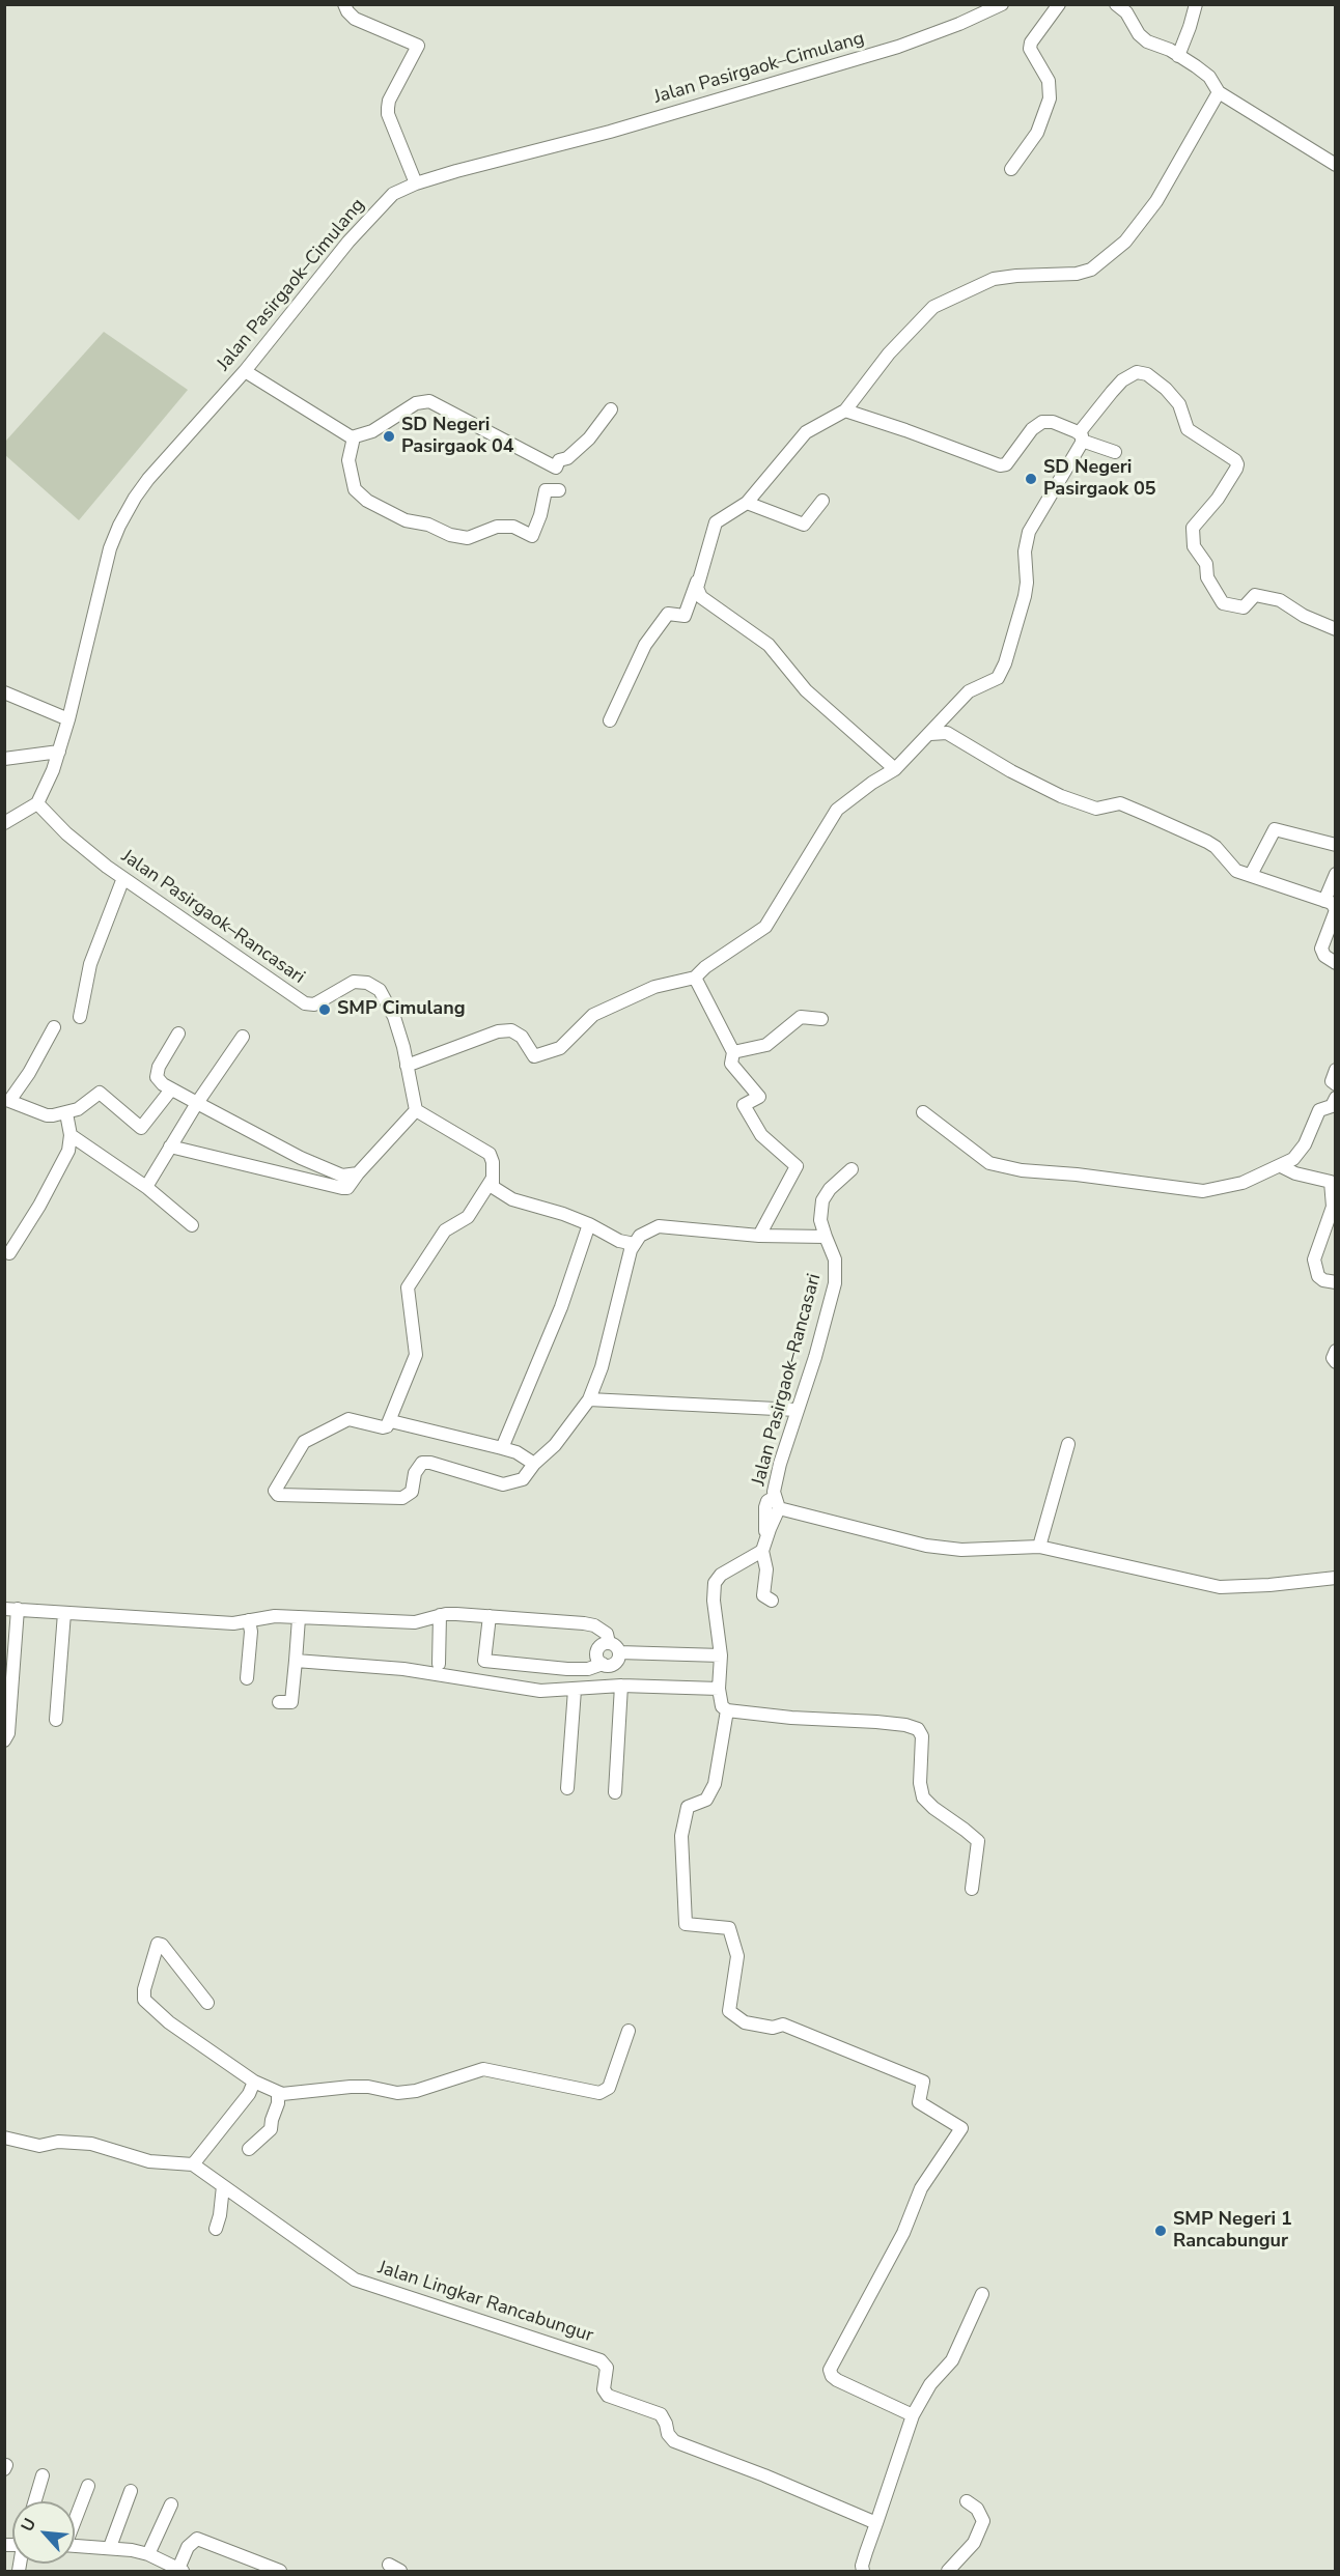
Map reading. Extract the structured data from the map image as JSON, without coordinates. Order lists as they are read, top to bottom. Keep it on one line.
{"streets":{"street":["Jalan Pasirgaok–Cimulang","Jalan Pasirgaok–Rancasari","Jalan Lingkar Rancabungur"]},"crossings":[["Jalan Pasirgaok–Cimulang","Jalan Pasirgaok–Rancasari"]],"places":["SD Negeri Pasirgaok 04","SD Negeri Pasirgaok 05","SMP Cimulang","SMP Negeri 1 Rancabungur"],"north":"top left"}
